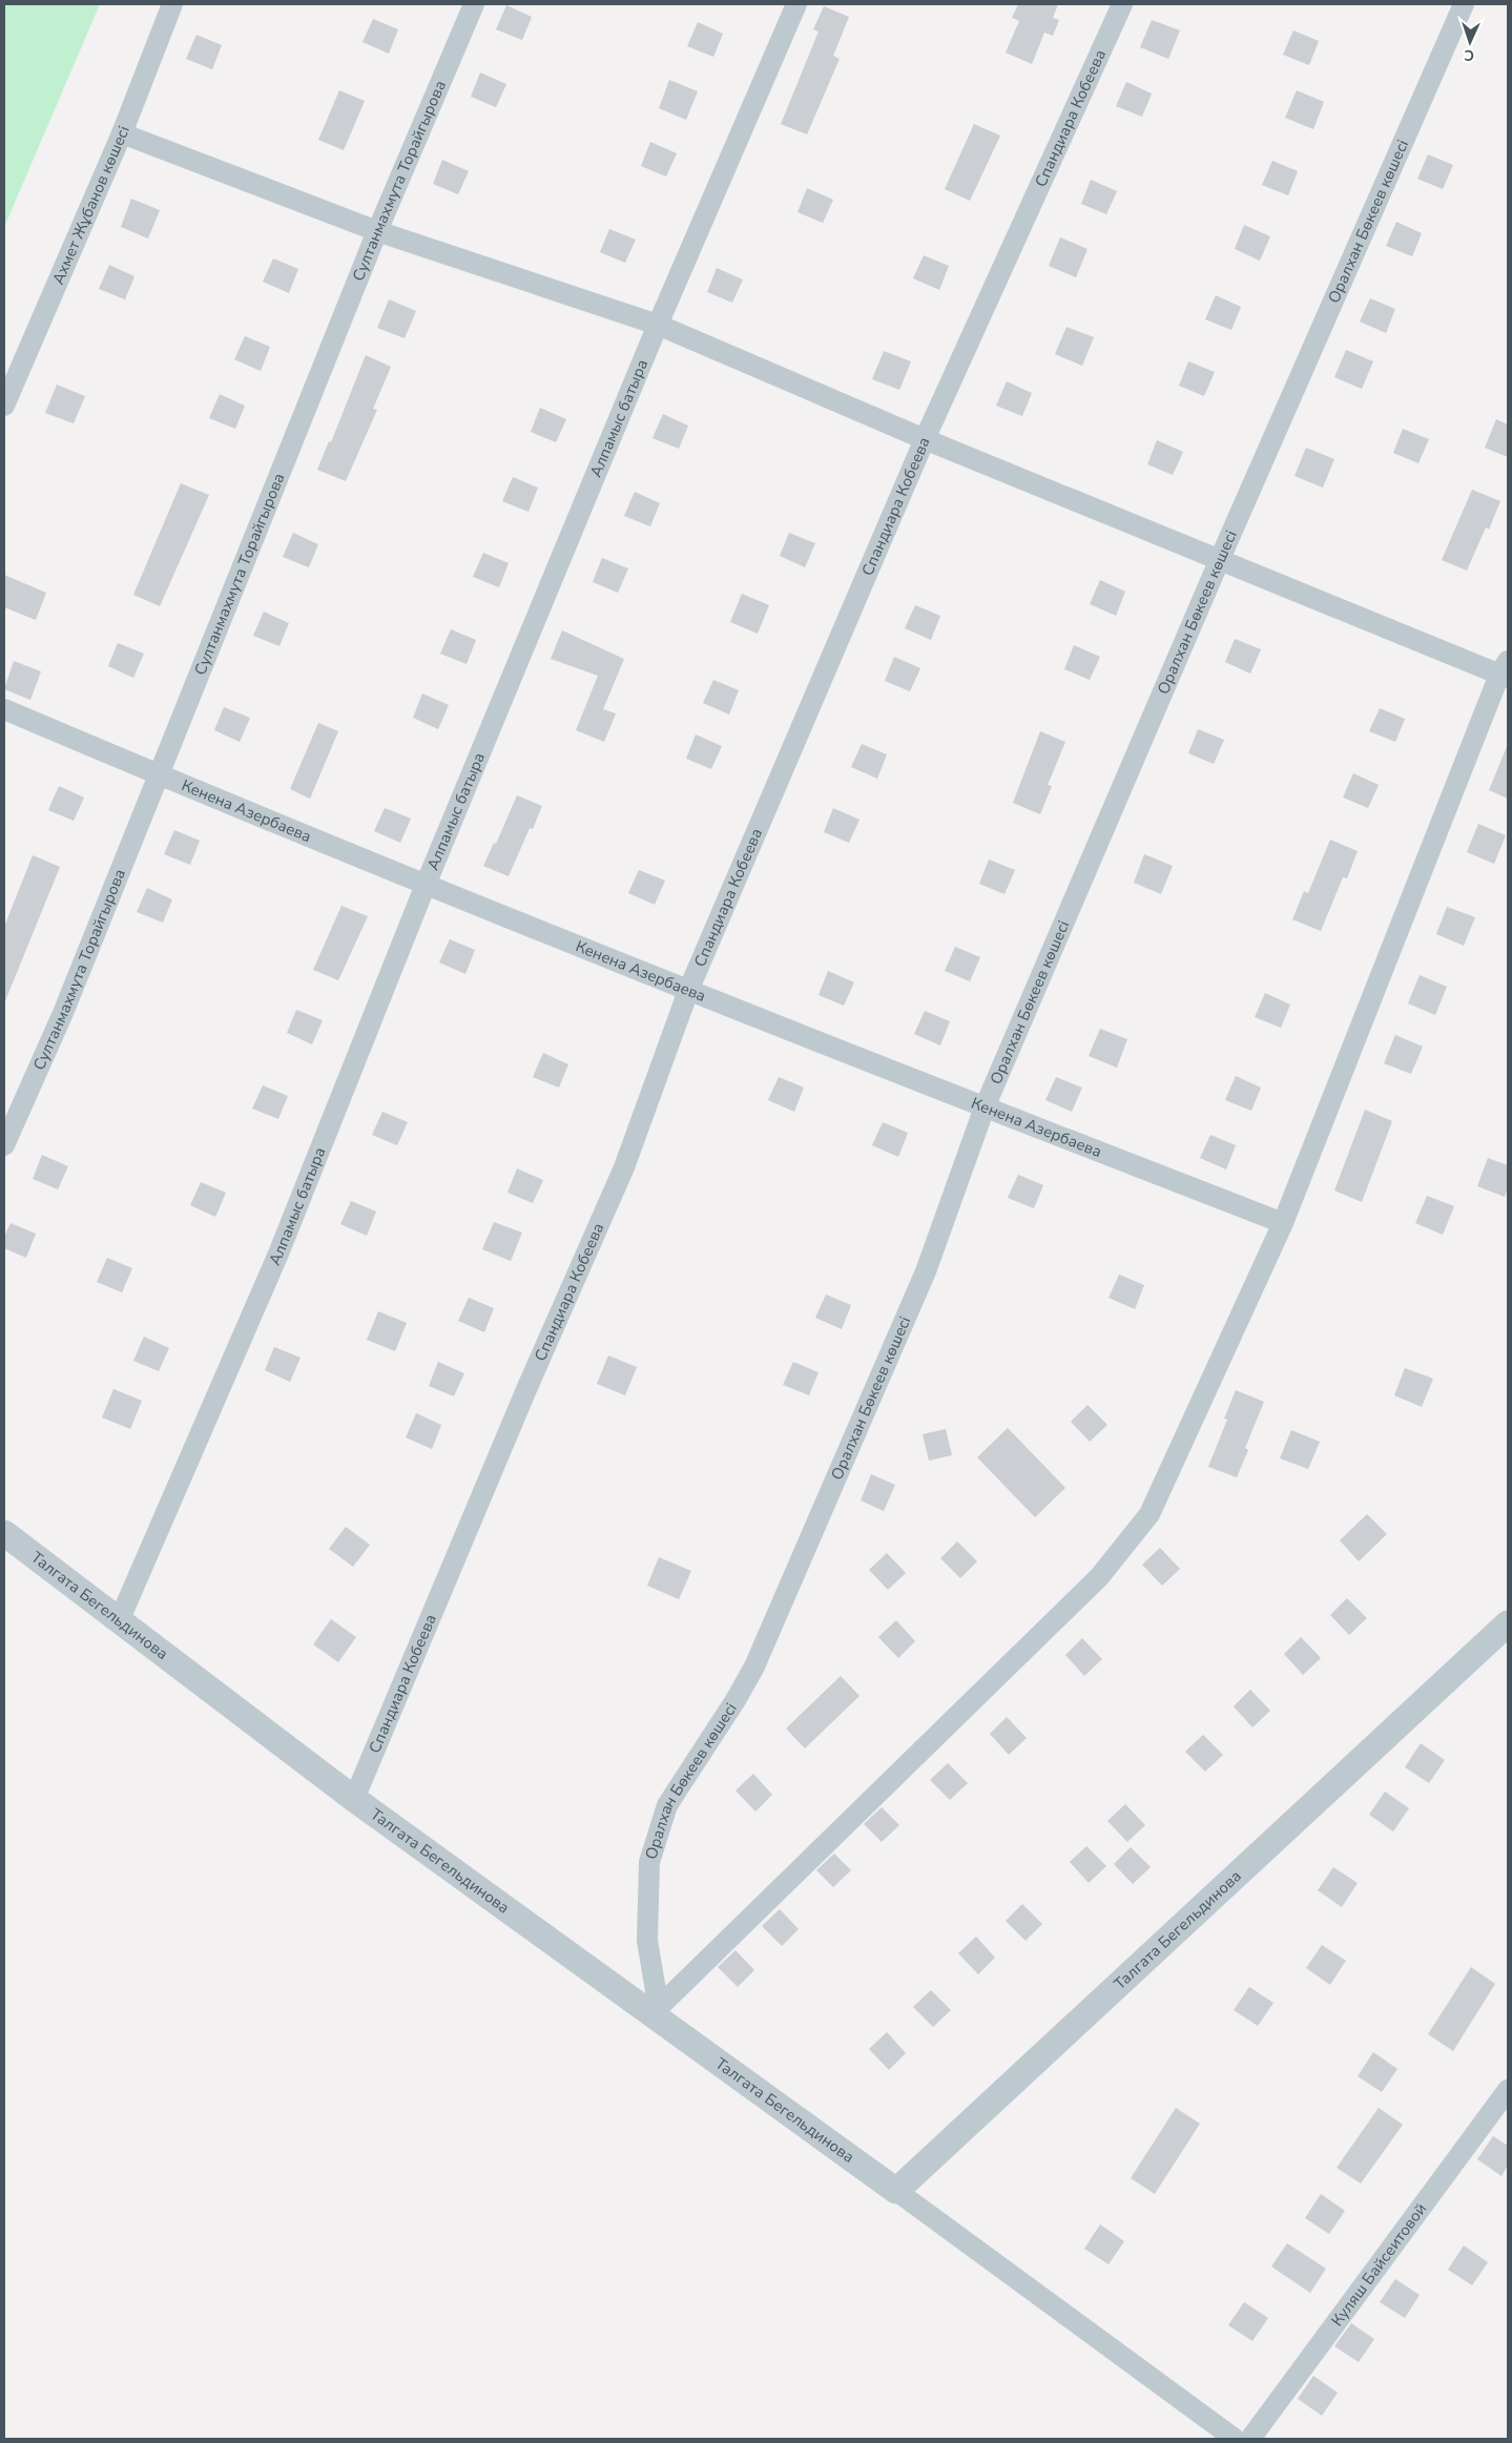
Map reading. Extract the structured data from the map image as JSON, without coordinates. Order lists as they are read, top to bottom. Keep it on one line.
{"streets":{"street":["Спандиара Кобеева","Султанмахмута Торайгырова","Ахмет Жұбанов көшесі","Оралхан Бөкеев көшесі","Алпамыс батыра","Кенена Азербаева","Талгата Бегельдинова","Куляш Байсеитовой"]},"crossings":[["Спандиара Кобеева","Кенена Азербаева"],["Спандиара Кобеева","Талгата Бегельдинова"],["Султанмахмута Торайгырова","Кенена Азербаева"],["Оралхан Бөкеев көшесі","Кенена Азербаева"],["Оралхан Бөкеев көшесі","Талгата Бегельдинова"],["Алпамыс батыра","Кенена Азербаева"],["Алпамыс батыра","Талгата Бегельдинова"]],"north":"bottom"}
